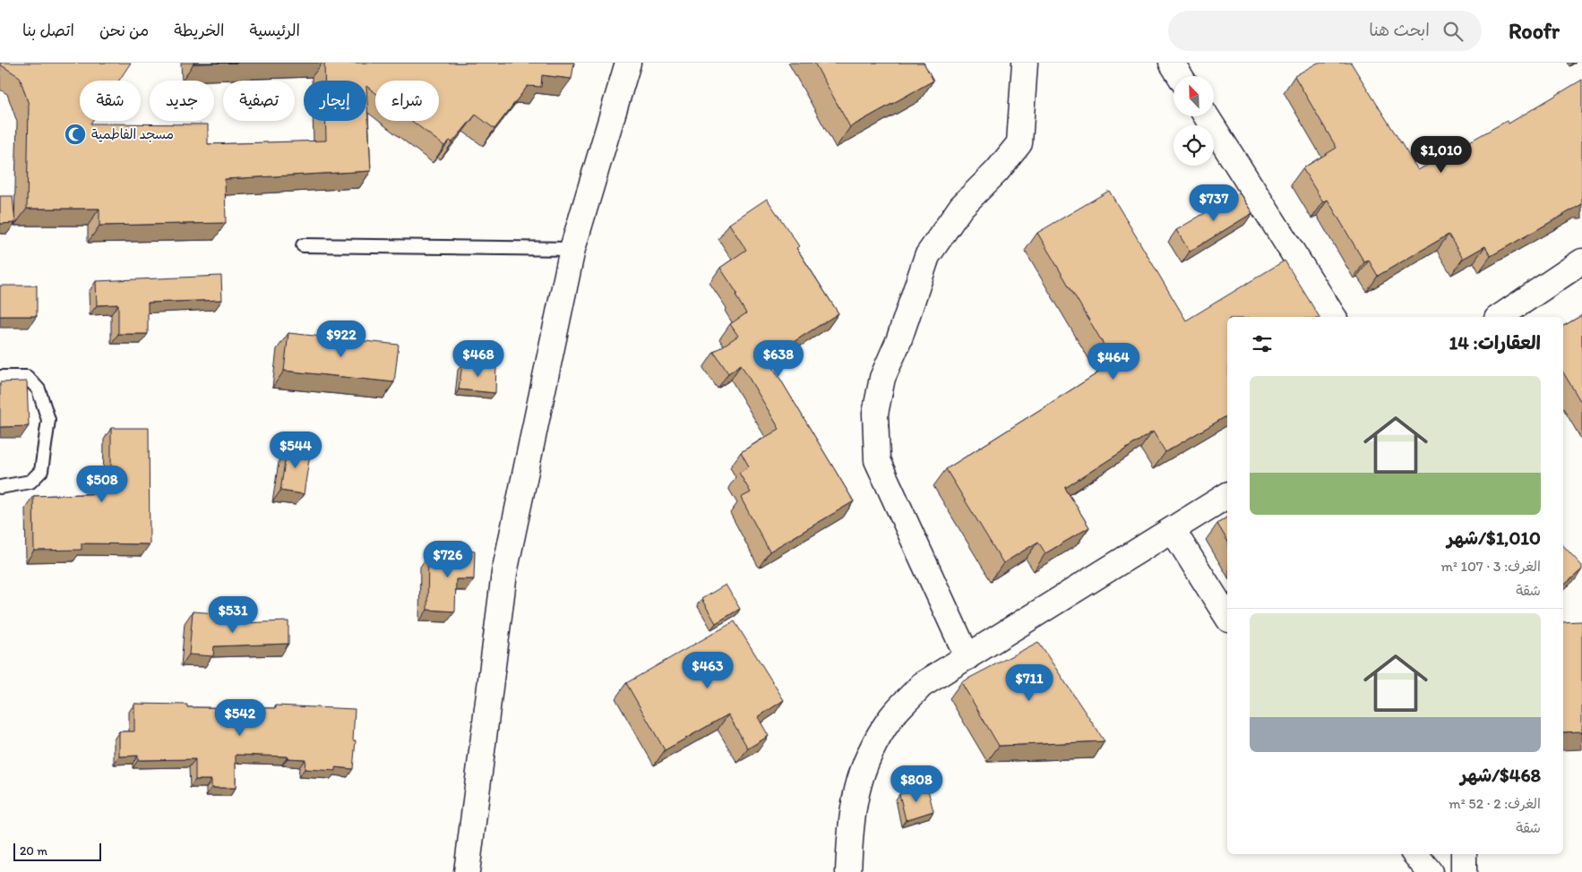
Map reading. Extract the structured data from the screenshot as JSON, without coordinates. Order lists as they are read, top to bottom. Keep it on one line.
{"places":{"mosque":["مسجد الفاطمية"]},"scale_bar":"20 m","north":"top left","page":{"header":"Roofr","search":"ابحث هنا","nav":["الرئيسية","الخريطة","من نحن","اتصل بنا"],"chip":["شراء","إيجار","تصفية","جديد","شقة"],"price":["$1,010","$737","$922","$468","$638","$464","$544","$508","$726","$531","$463","$711","$542","$808"],"heading":"العقارات: 14","list":[{"name":"$1,010/شهر","note":"الغرف: 3 · 107 m² · شقة"},{"name":"$468/شهر","note":"الغرف: 2 · 52 m² · شقة"}],"scale":"20 m"}}
